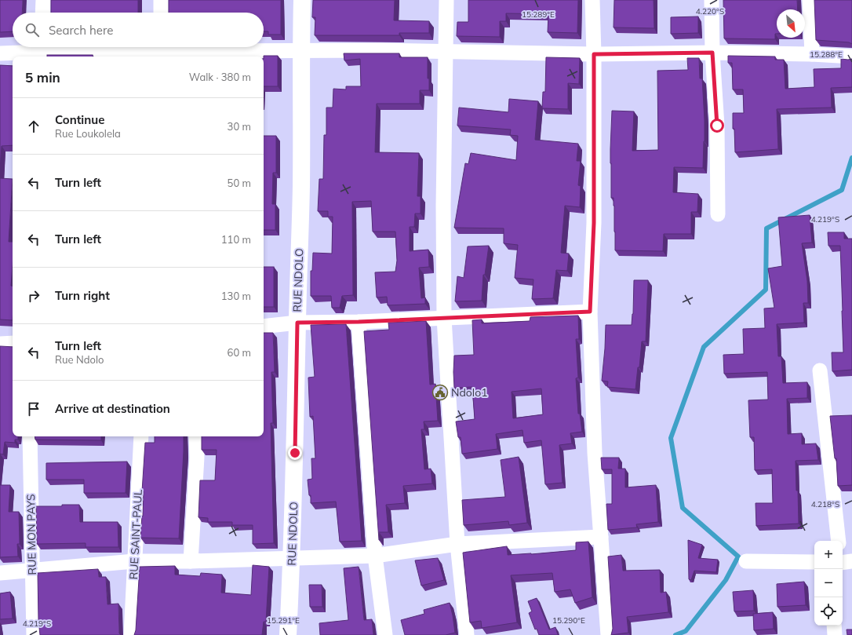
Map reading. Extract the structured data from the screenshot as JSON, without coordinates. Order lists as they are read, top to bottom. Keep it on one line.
{"streets":{"main road":["RUE NDOLO"],"street":["RUE MON PAYS","RUE SAINT-PAUL"]},"places":{"public building":["Ndolo1"]},"north":"bottom right","page":{"search":"Search here","heading":["5 min","Walk · 380 m"],"list":[["Continue","Rue Loukolela","30 m"],["Turn left","50 m"],["Turn left","110 m"],["Turn right","130 m"],["Turn left","Rue Ndolo","60 m"],"Arrive at destination"],"map_buttons":["+","−"]},"coordinates":["4.220°S","15.289°E","15.288°E","4.219°S","4.218°S","15.291°E","15.290°E"]}
